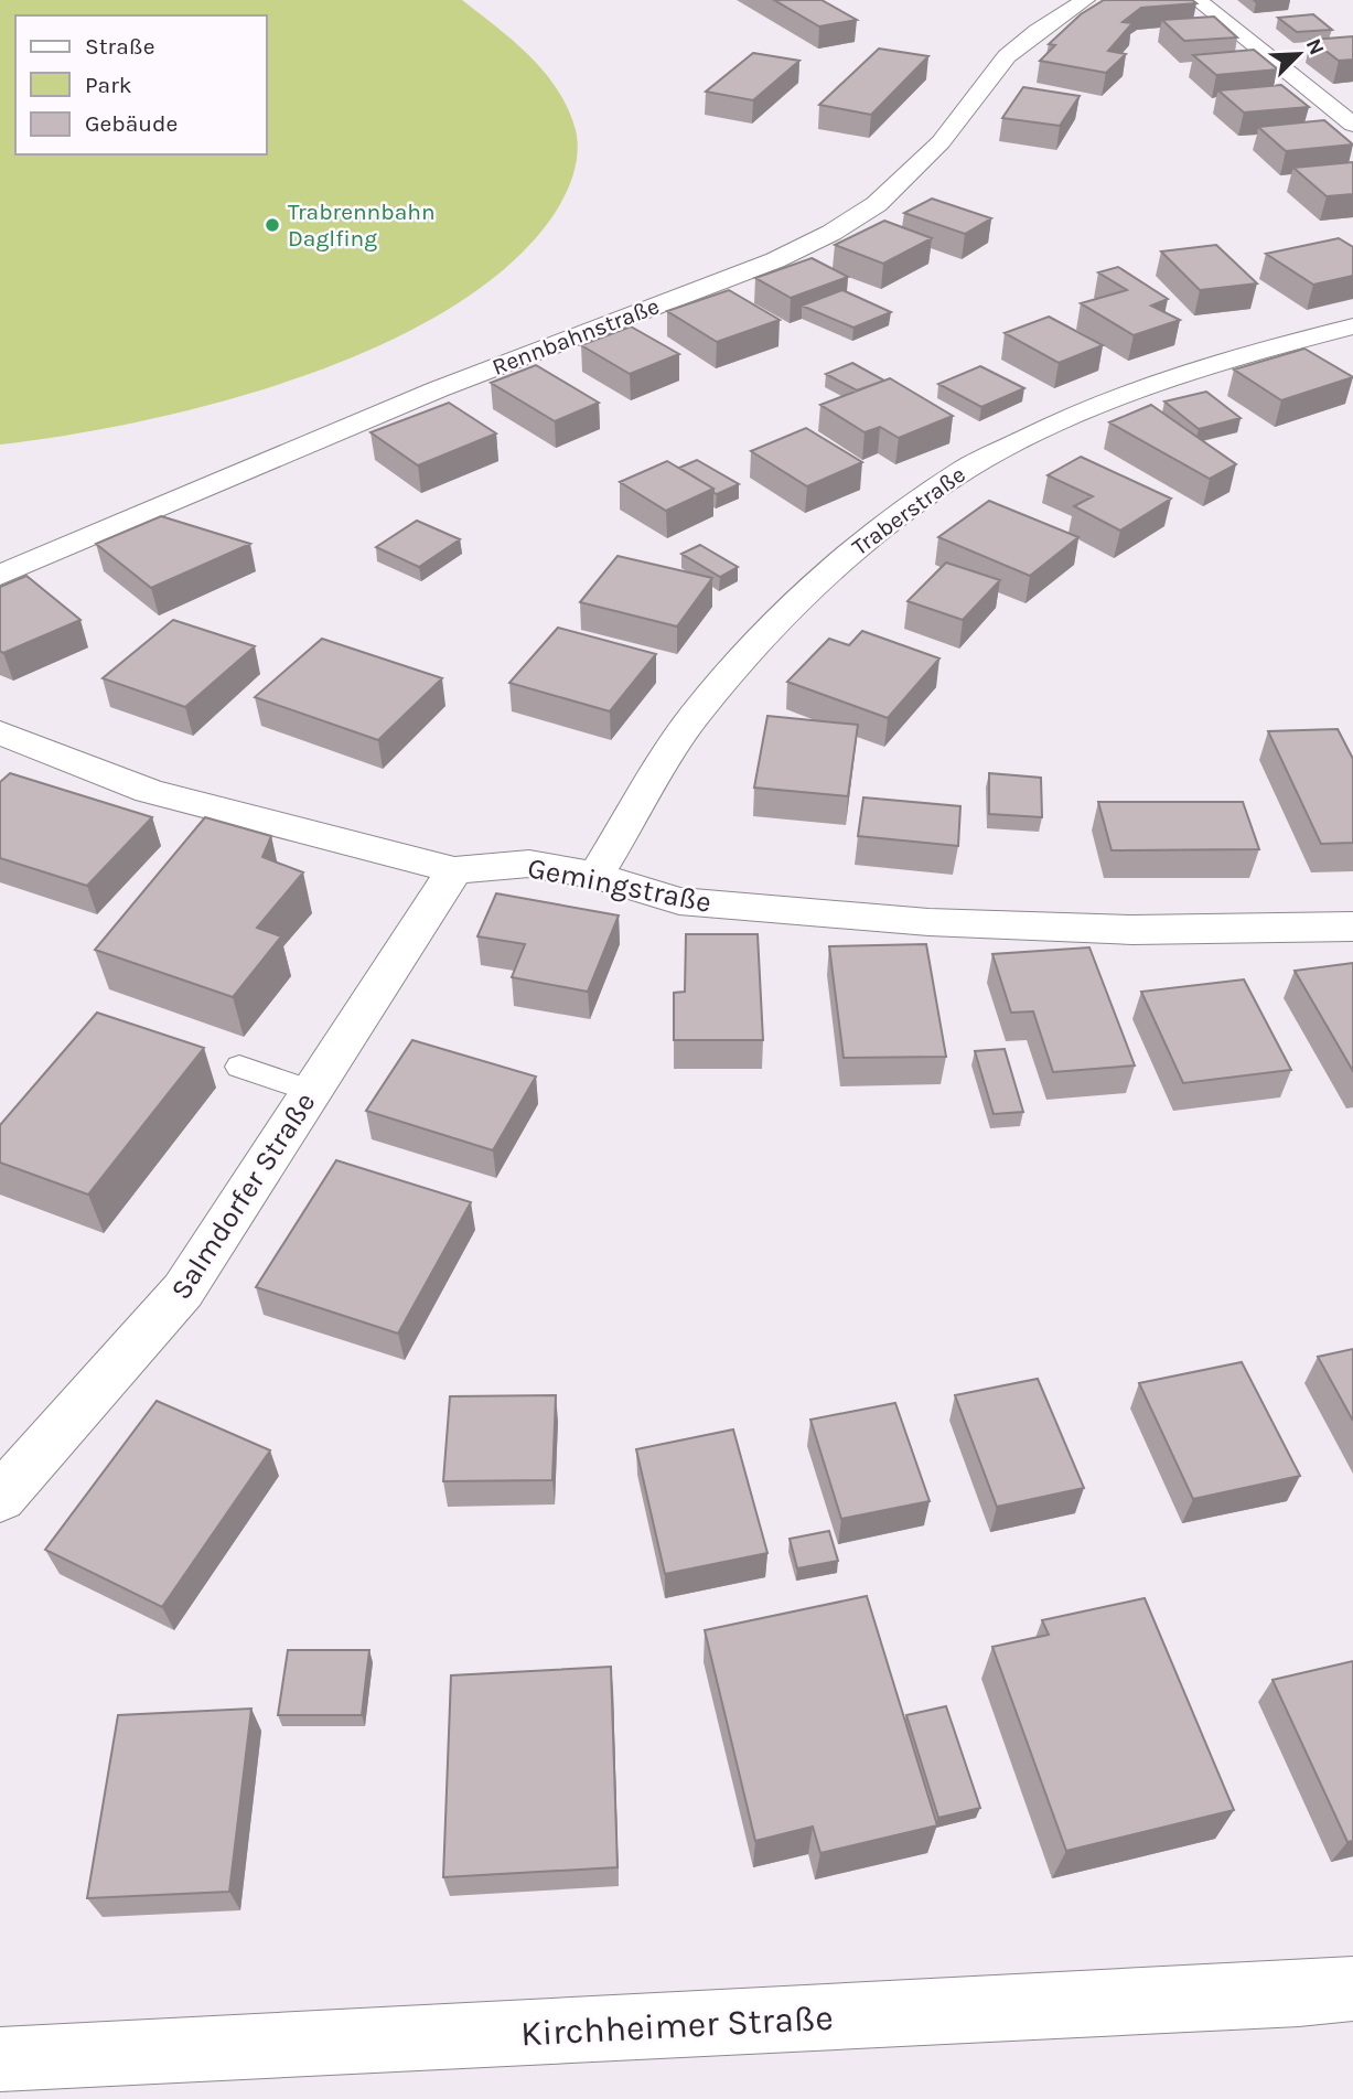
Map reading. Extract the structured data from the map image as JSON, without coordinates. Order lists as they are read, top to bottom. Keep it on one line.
{"streets":{"street":["Rennbahnstraße","Traberstraße","Gemingstraße","Salmdorfer Straße","Kirchheimer Straße"]},"crossings":[["Traberstraße","Gemingstraße"],["Gemingstraße","Salmdorfer Straße"]],"places":["Trabrennbahn Daglfing"],"legend":["Straße","Park","Gebäude"],"north":"top right"}
